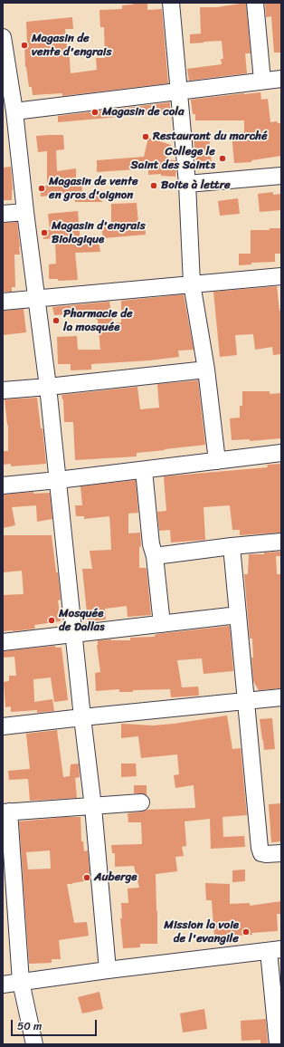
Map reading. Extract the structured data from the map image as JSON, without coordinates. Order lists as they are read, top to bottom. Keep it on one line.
{"places":["Magasin de vente d'engrais","Magasin de cola","Restaurant du marché","College le Saint des Saints","Boite à lettre","Magasin de vente en gros d'oignon","Magasin d'engrais Biologique","Pharmacie de la mosquée","Mosquée de Dallas","Auberge","Mission la voie de l'evangile"],"scale_bar":"50 m"}
